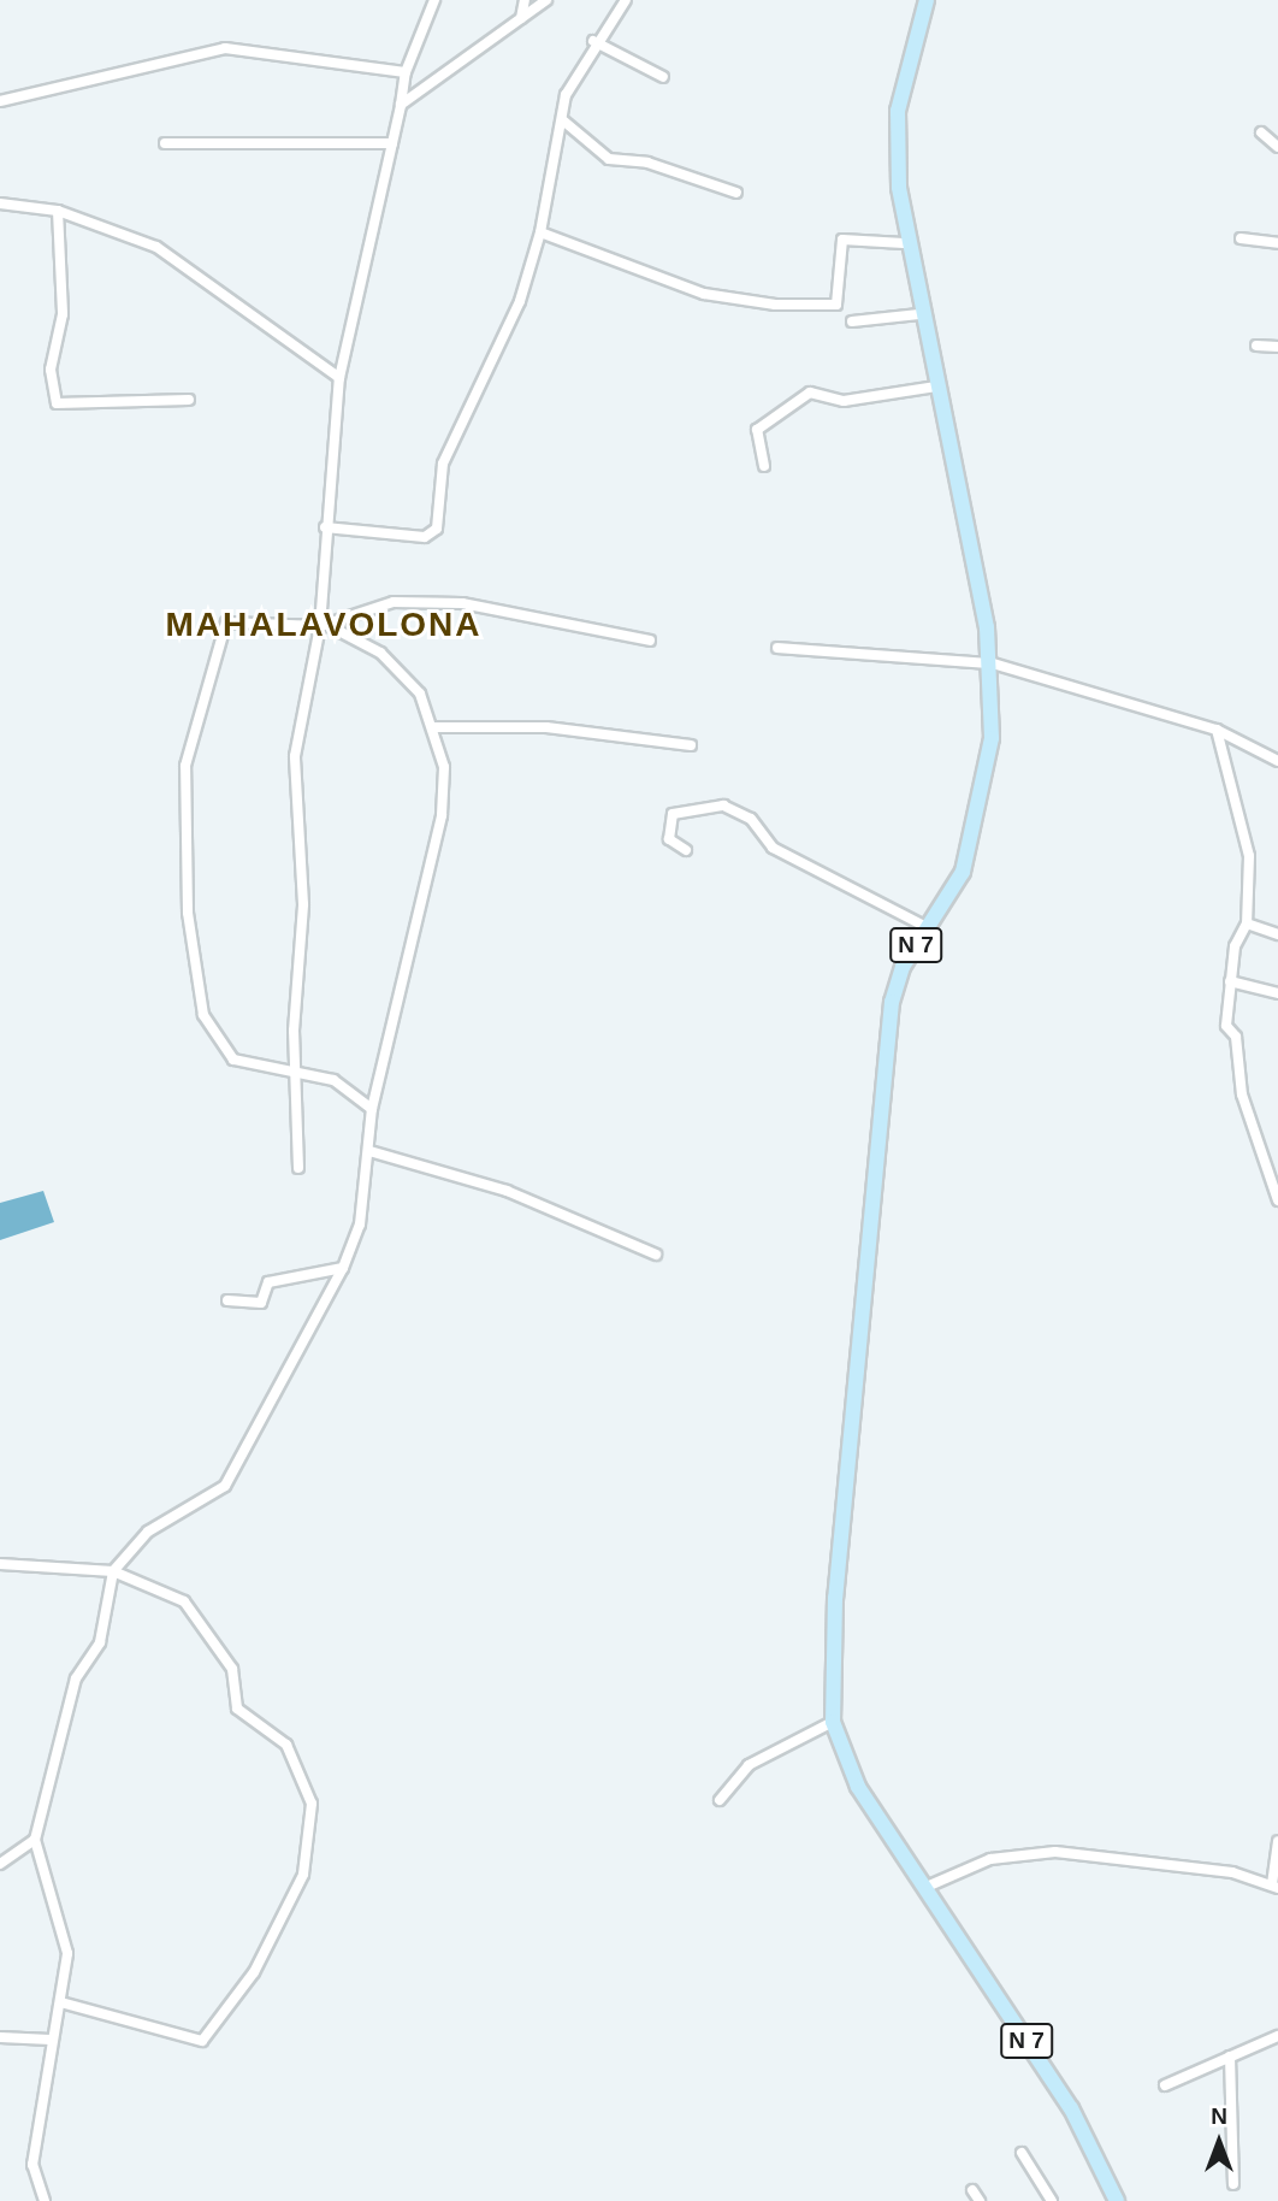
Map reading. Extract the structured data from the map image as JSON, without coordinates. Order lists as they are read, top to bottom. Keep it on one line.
{"streets":{"main road":["N 7"]},"districts":["MAHALAVOLONA"],"north":"top"}
